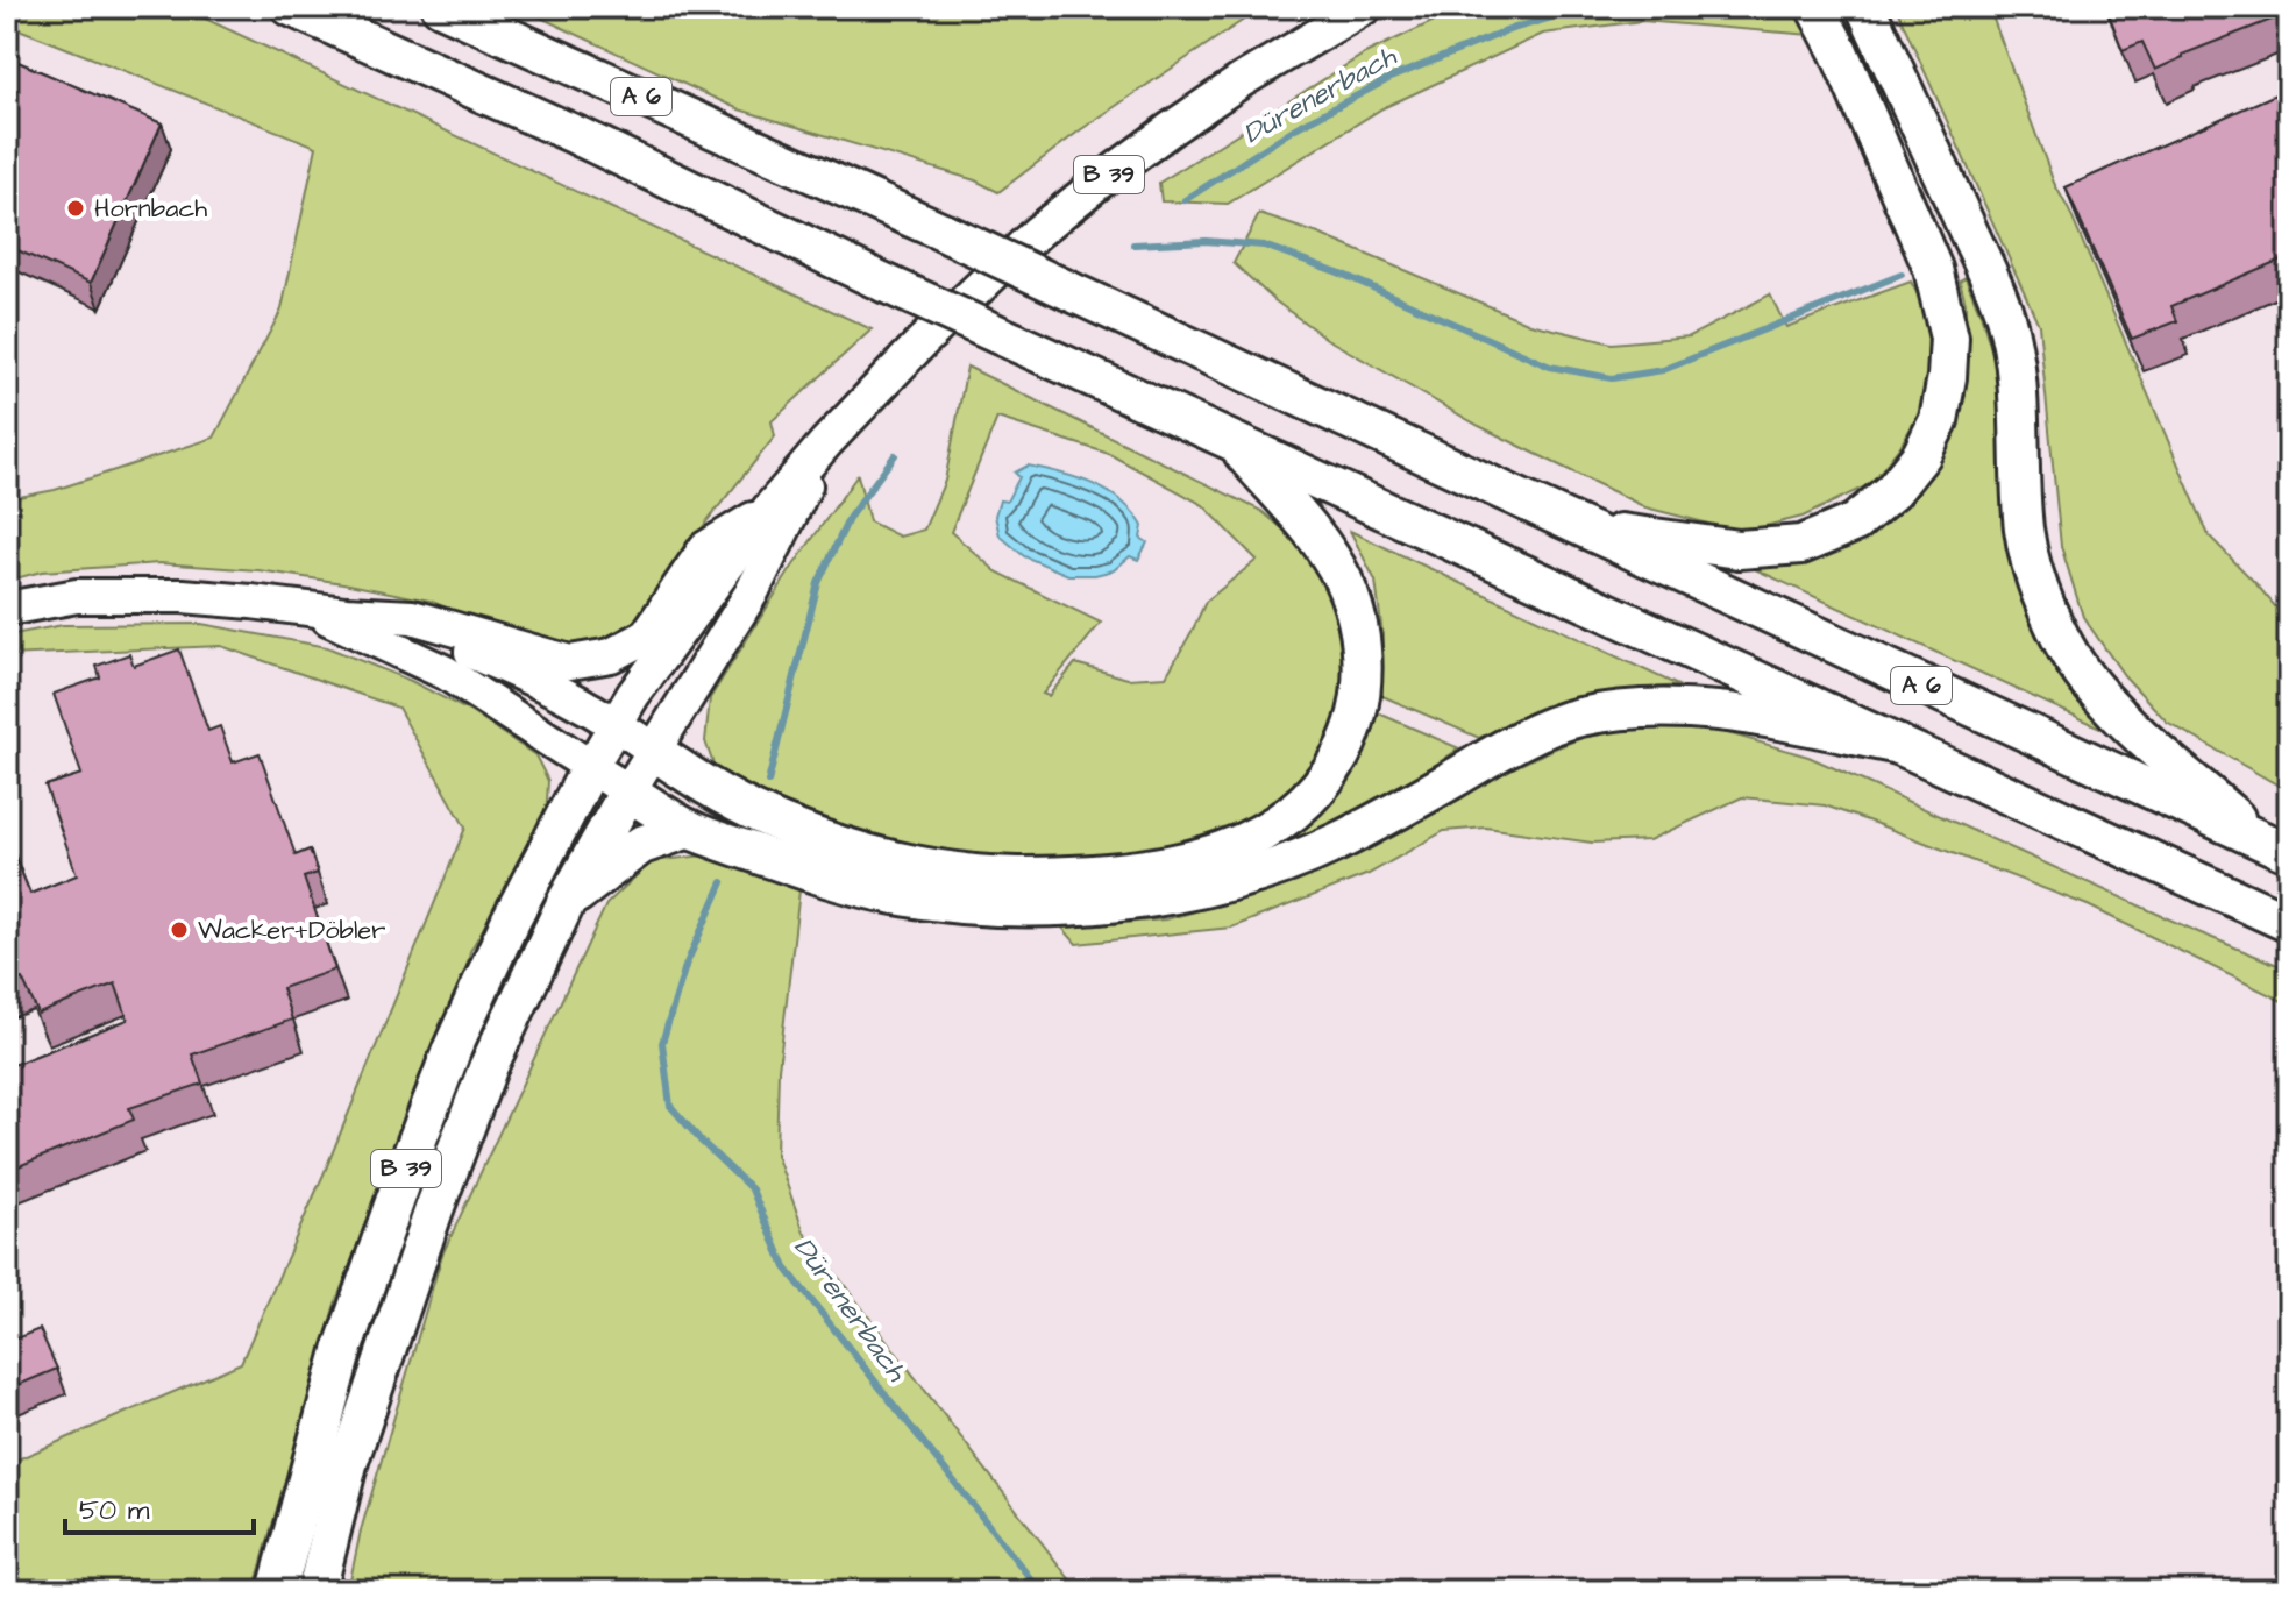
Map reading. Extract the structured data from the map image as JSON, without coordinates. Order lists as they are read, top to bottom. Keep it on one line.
{"streets":{"highway":["A 6","B 39"]},"water":["Dürenerbach"],"places":["Hornbach","Wacker+Döbler"],"scale_bar":"50 m"}
